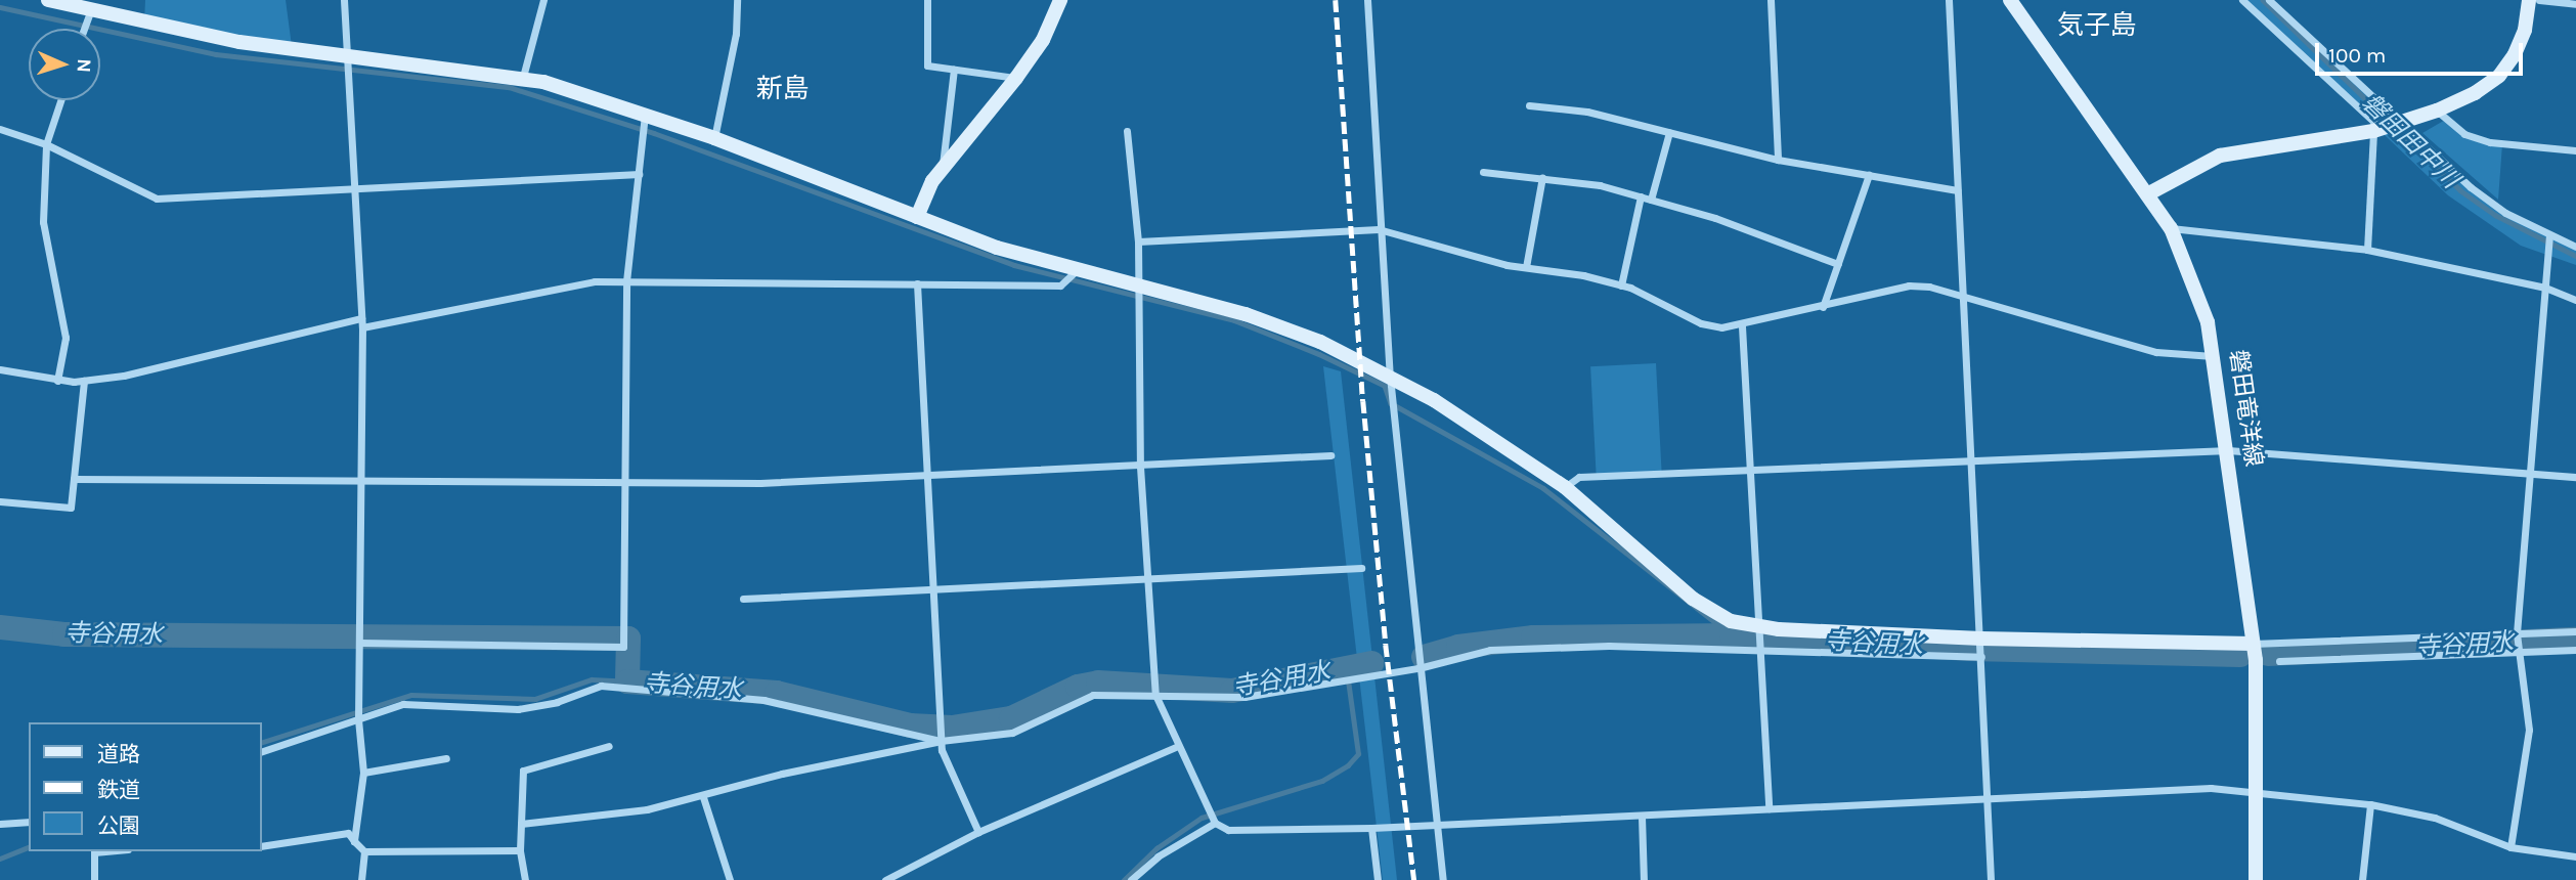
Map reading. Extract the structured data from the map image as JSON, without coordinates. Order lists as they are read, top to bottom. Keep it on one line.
{"streets":{"street":["磐田竜洋線"]},"districts":["気子島","新島"],"water":["磐田田中川","寺谷用水"],"legend":["道路","鉄道","公園"],"scale_bar":"100 m","north":"right"}
